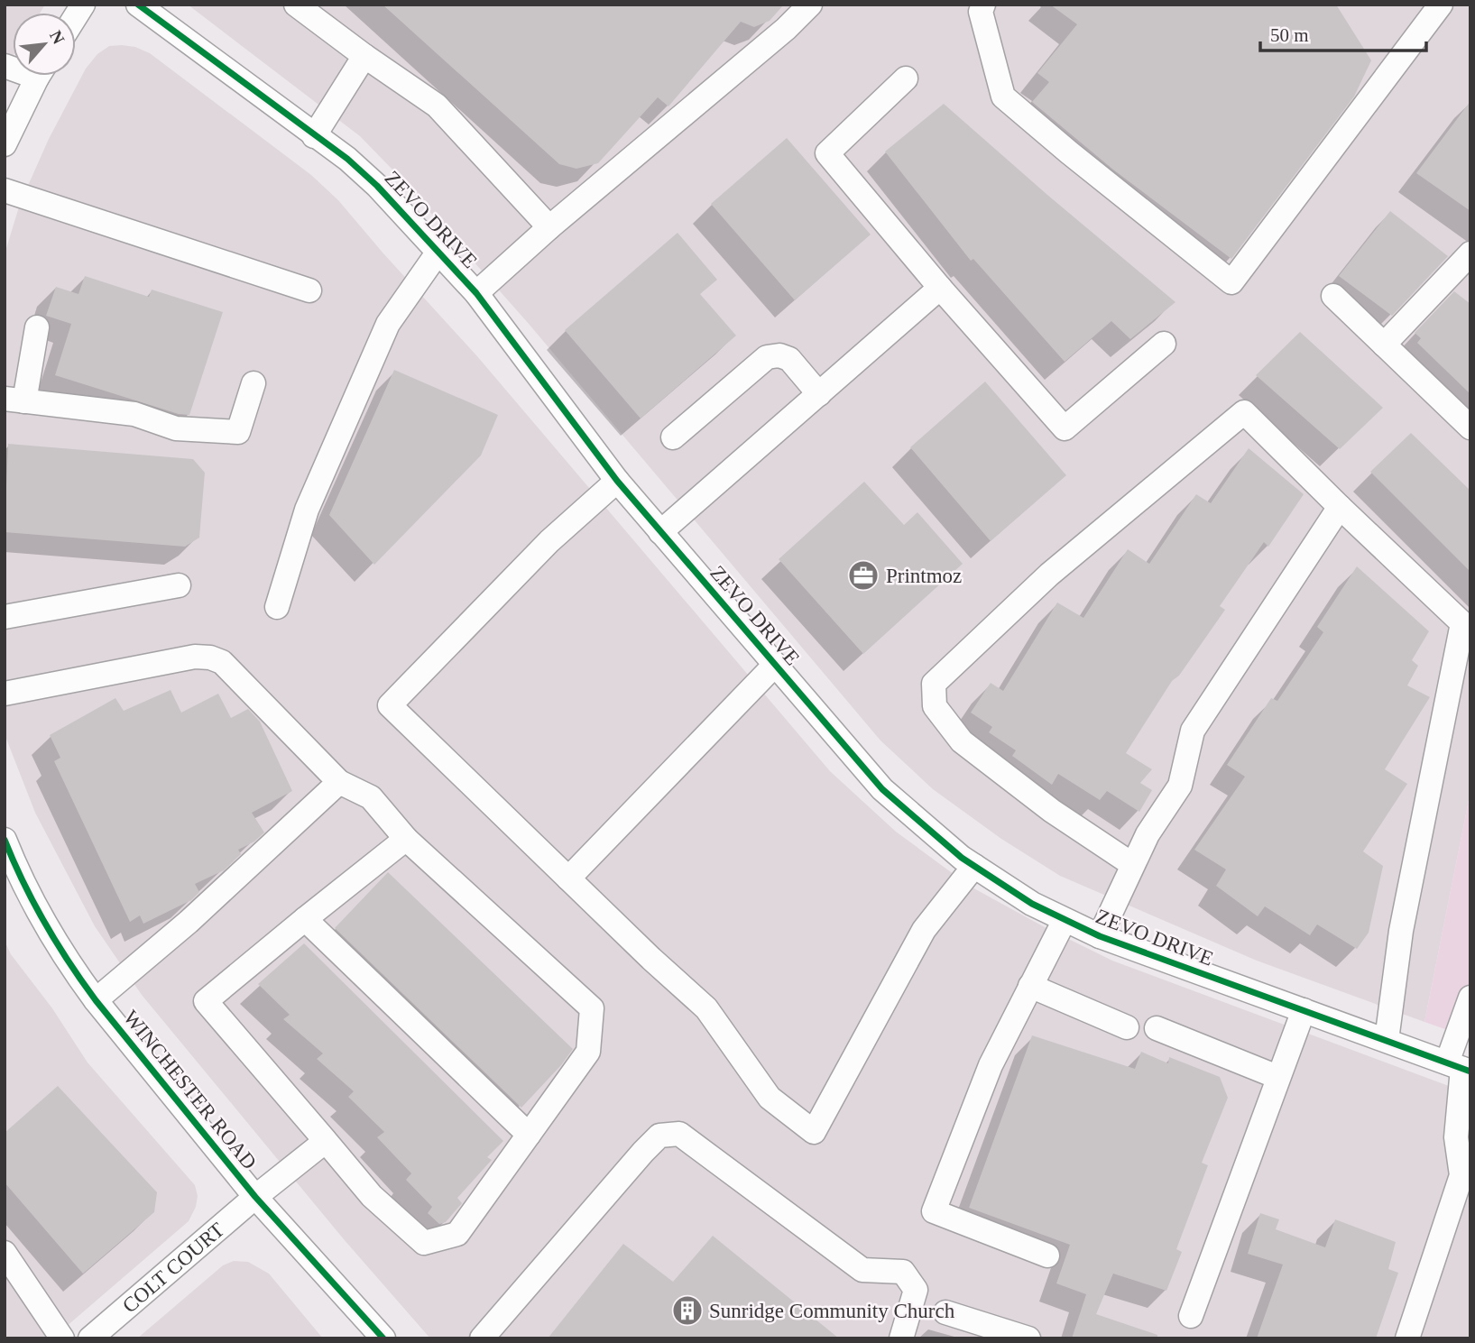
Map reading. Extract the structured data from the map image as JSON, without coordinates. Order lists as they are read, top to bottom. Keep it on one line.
{"streets":{"street":["ZEVO DRIVE","WINCHESTER ROAD","COLT COURT"]},"crossings":[["WINCHESTER ROAD","COLT COURT"]],"places":{"office":["Printmoz"],"building":["Sunridge Community Church"]},"scale_bar":"50 m","north":"top right"}
